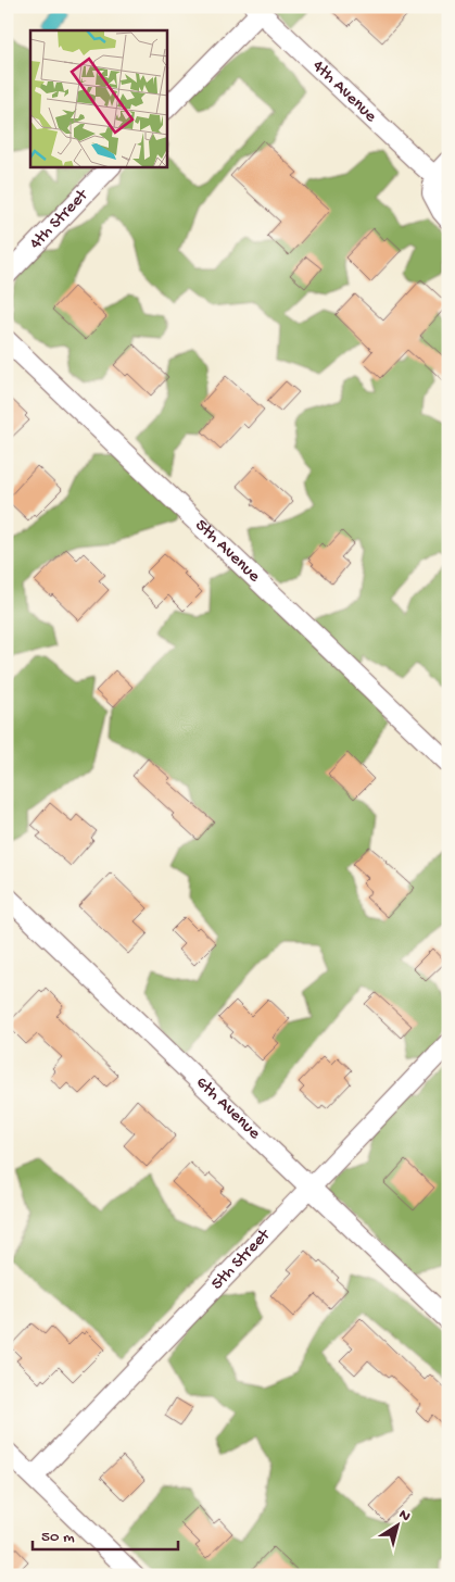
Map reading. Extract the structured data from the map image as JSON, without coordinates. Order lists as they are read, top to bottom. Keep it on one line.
{"streets":{"street":["4th Avenue","4th Street","5th Avenue","6th Avenue","5th Street"]},"crossings":[["6th Avenue","5th Street"]],"scale_bar":"50 m","north":"top right"}
